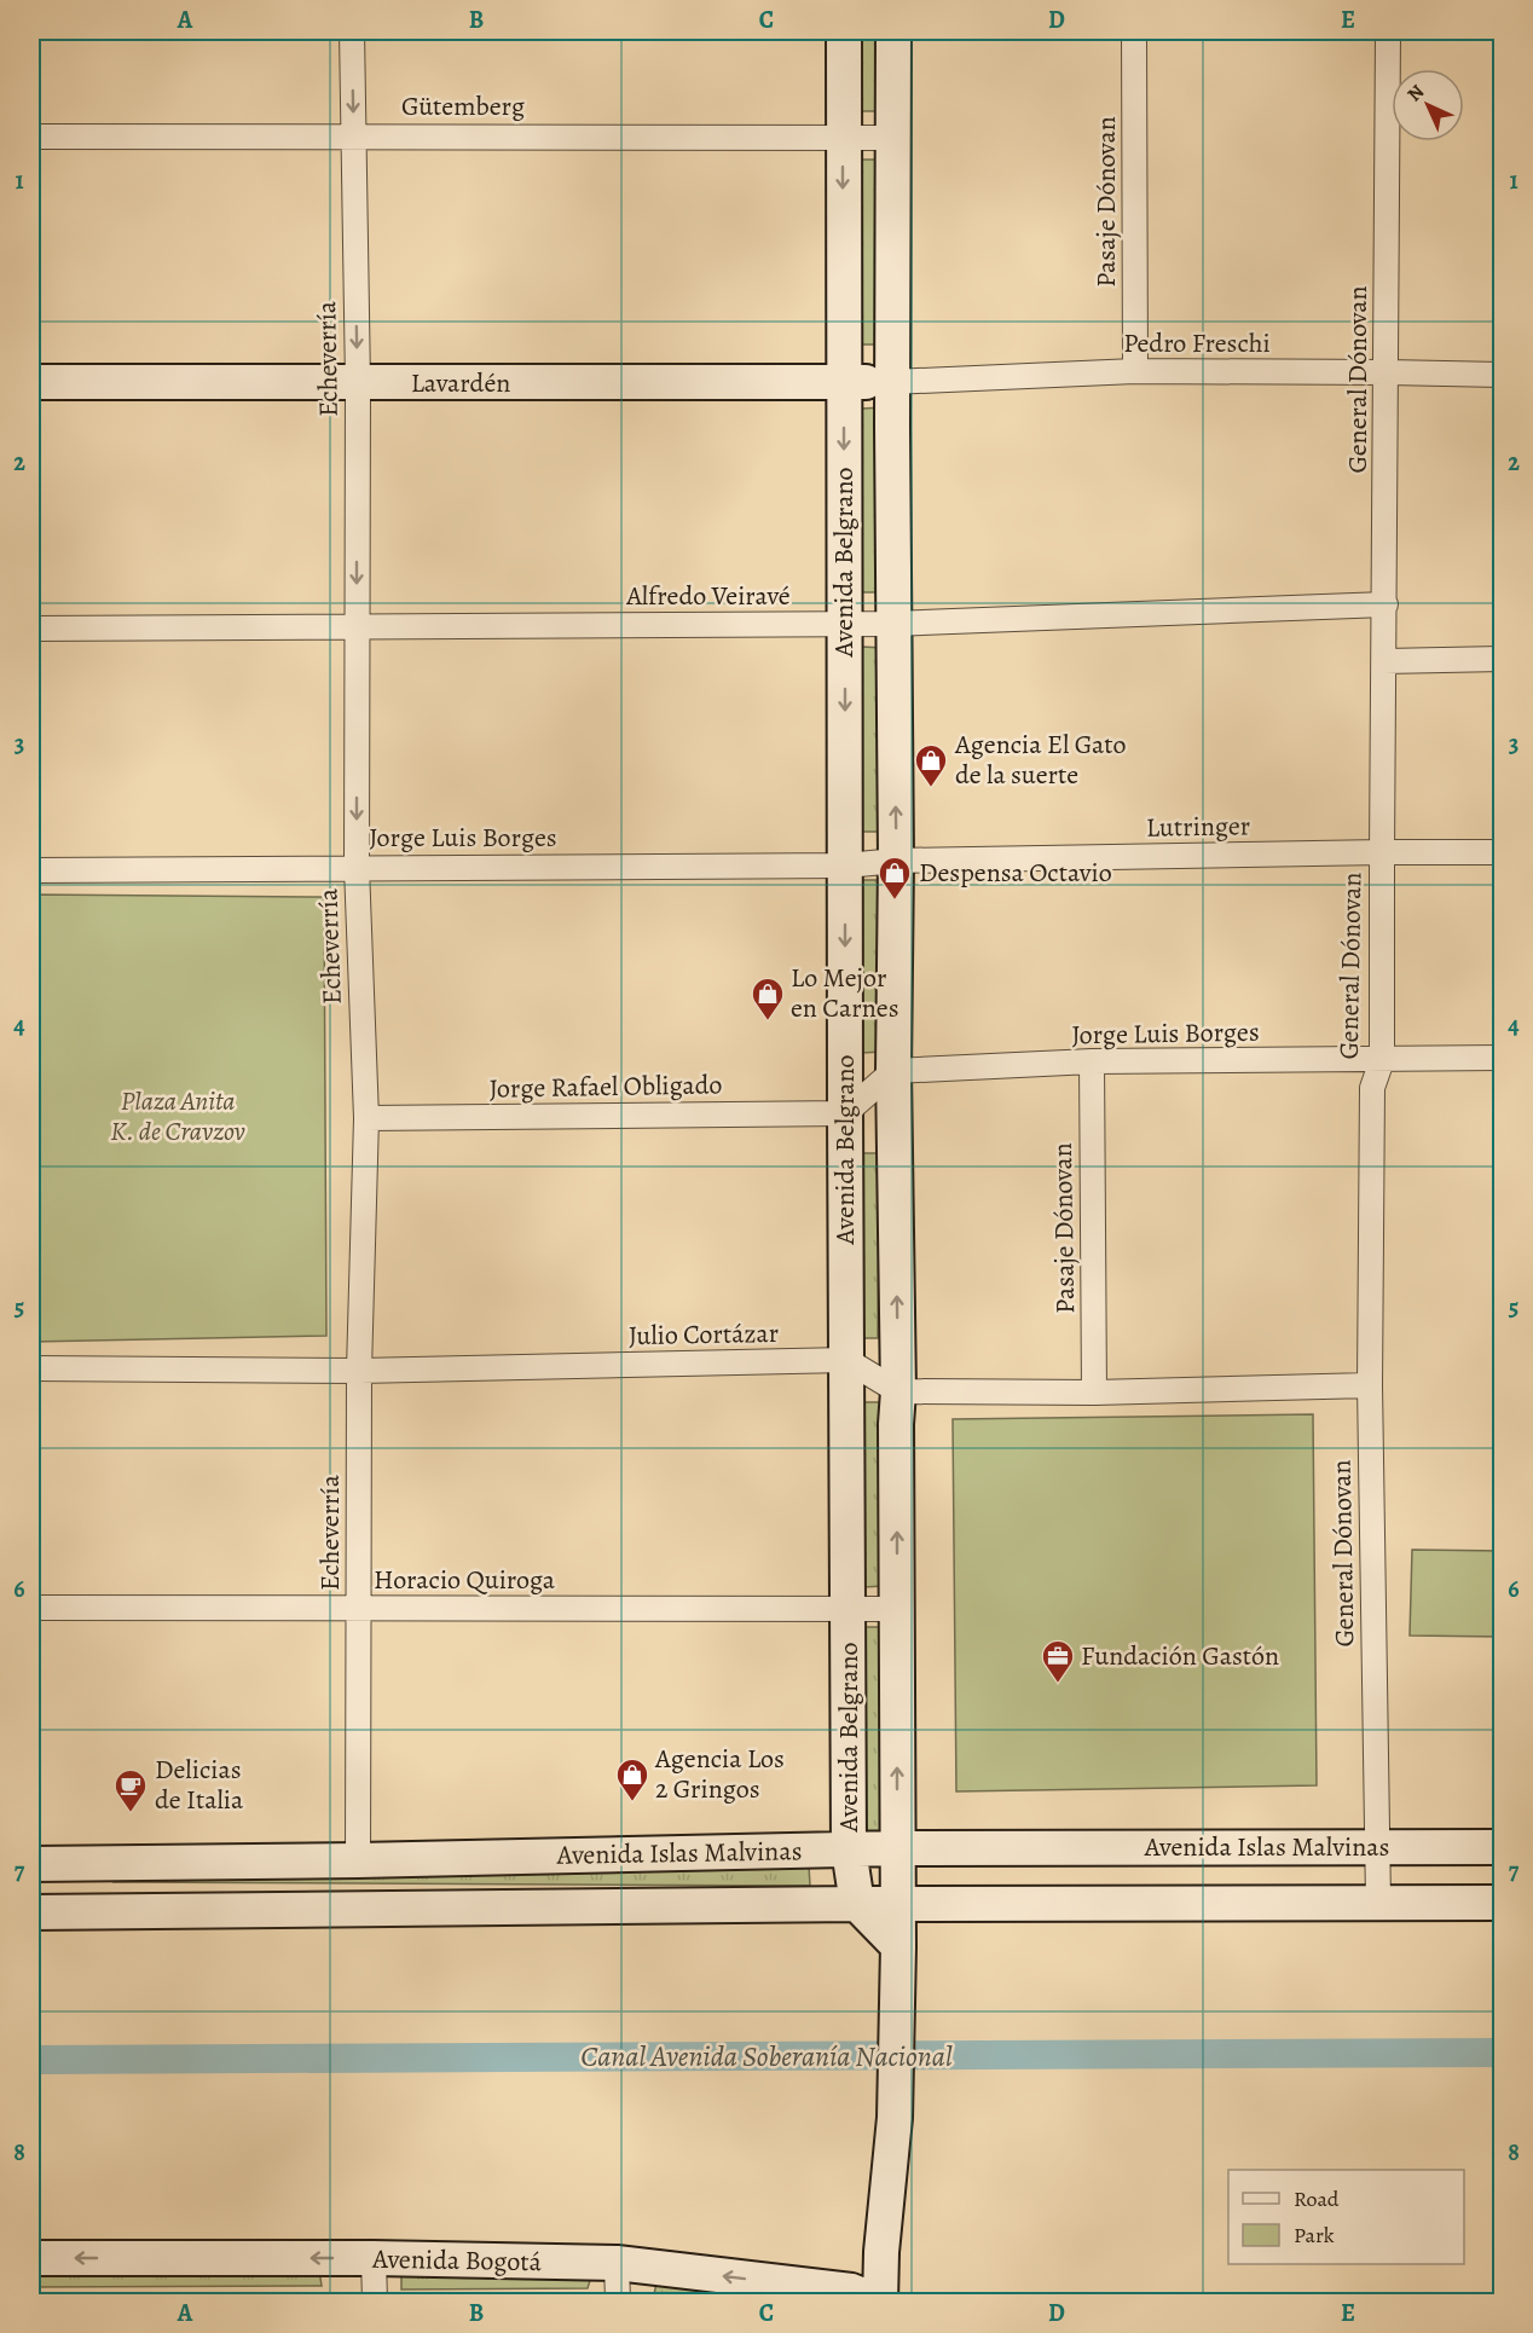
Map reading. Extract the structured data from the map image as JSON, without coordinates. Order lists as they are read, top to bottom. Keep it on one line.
{"streets":{"main road":["Lavardén","Avenida Belgrano","Avenida Islas Malvinas","Avenida Bogotá"],"street":["Gütemberg","Pasaje Dónovan","Pedro Freschi","Echeverría","General Dónovan","Alfredo Veiravé","Lutringer","Jorge Luis Borges","Jorge Rafael Obligado","Julio Cortázar","Horacio Quiroga"]},"crossings":[["Gütemberg","Echeverría"],["Gütemberg","Avenida Belgrano"],["Pasaje Dónovan","Pedro Freschi"],["Pasaje Dónovan","Jorge Luis Borges"],["Pedro Freschi","General Dónovan"],["Pedro Freschi","Lavardén"],["Pedro Freschi","Avenida Belgrano"],["Echeverría","Lavardén"],["Echeverría","Alfredo Veiravé"],["Echeverría","Jorge Luis Borges"],["Echeverría","Jorge Rafael Obligado"],["Echeverría","Julio Cortázar"],["Echeverría","Horacio Quiroga"],["Echeverría","Avenida Islas Malvinas"],["General Dónovan","Alfredo Veiravé"],["General Dónovan","Lutringer"],["General Dónovan","Jorge Luis Borges"],["General Dónovan","Avenida Islas Malvinas"],["Lavardén","Avenida Belgrano"],["Avenida Belgrano","Alfredo Veiravé"],["Avenida Belgrano","Lutringer"],["Avenida Belgrano","Jorge Luis Borges"],["Avenida Belgrano","Jorge Rafael Obligado"],["Avenida Belgrano","Julio Cortázar"],["Avenida Belgrano","Horacio Quiroga"],["Avenida Belgrano","Avenida Islas Malvinas"],["Avenida Belgrano","Avenida Bogotá"],["Lutringer","Jorge Luis Borges"]],"one_way":["Echeverría","Avenida Bogotá"],"water":["Canal Avenida Soberanía Nacional"],"parks":["Plaza Anita K. de Cravzov"],"places":{"shop":["Agencia El Gato de la suerte","Despensa Octavio","Lo Mejor en Carnes","Agencia Los 2 Gringos"],"office":["Fundación Gastón"],"cafe":["Delicias de Italia"]},"legend":["Road","Park"],"north":"top left","grid":{"columns":["A","B","C","D","E"],"rows":["1","2","3","4","5","6","7","8"]}}
